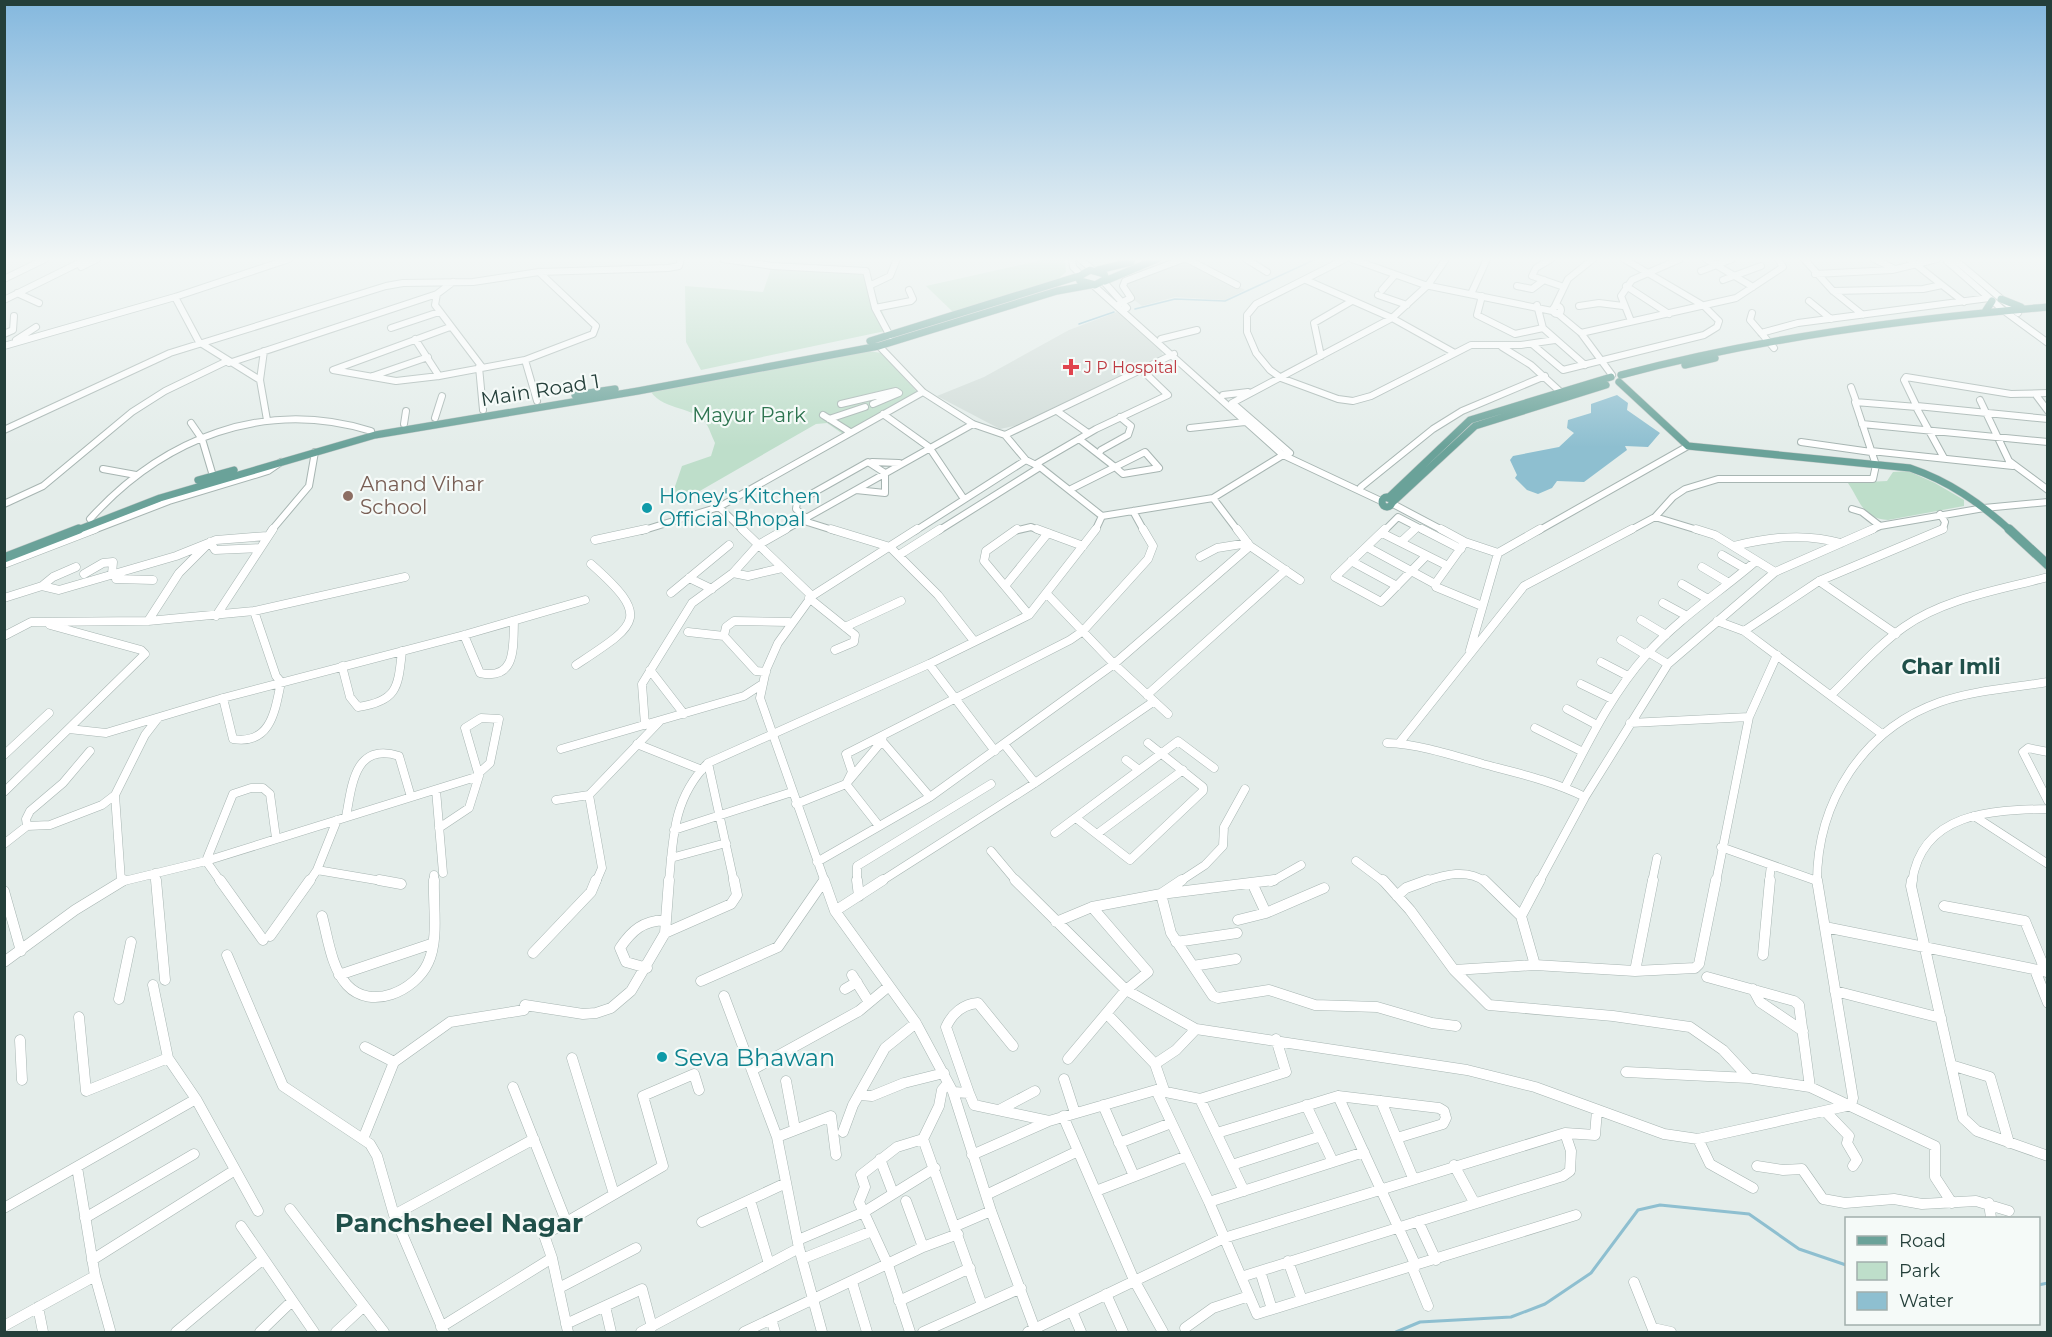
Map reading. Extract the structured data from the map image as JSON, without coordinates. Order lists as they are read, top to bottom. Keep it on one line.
{"streets":{"main road":["Main Road 1"]},"districts":["Char Imli","Panchsheel Nagar"],"parks":["Mayur Park"],"places":{"health":["J P Hospital"],"other":["Anand Vihar School","Honey's Kitchen Official Bhopal","Seva Bhawan"]},"legend":["Road","Park","Water"]}
